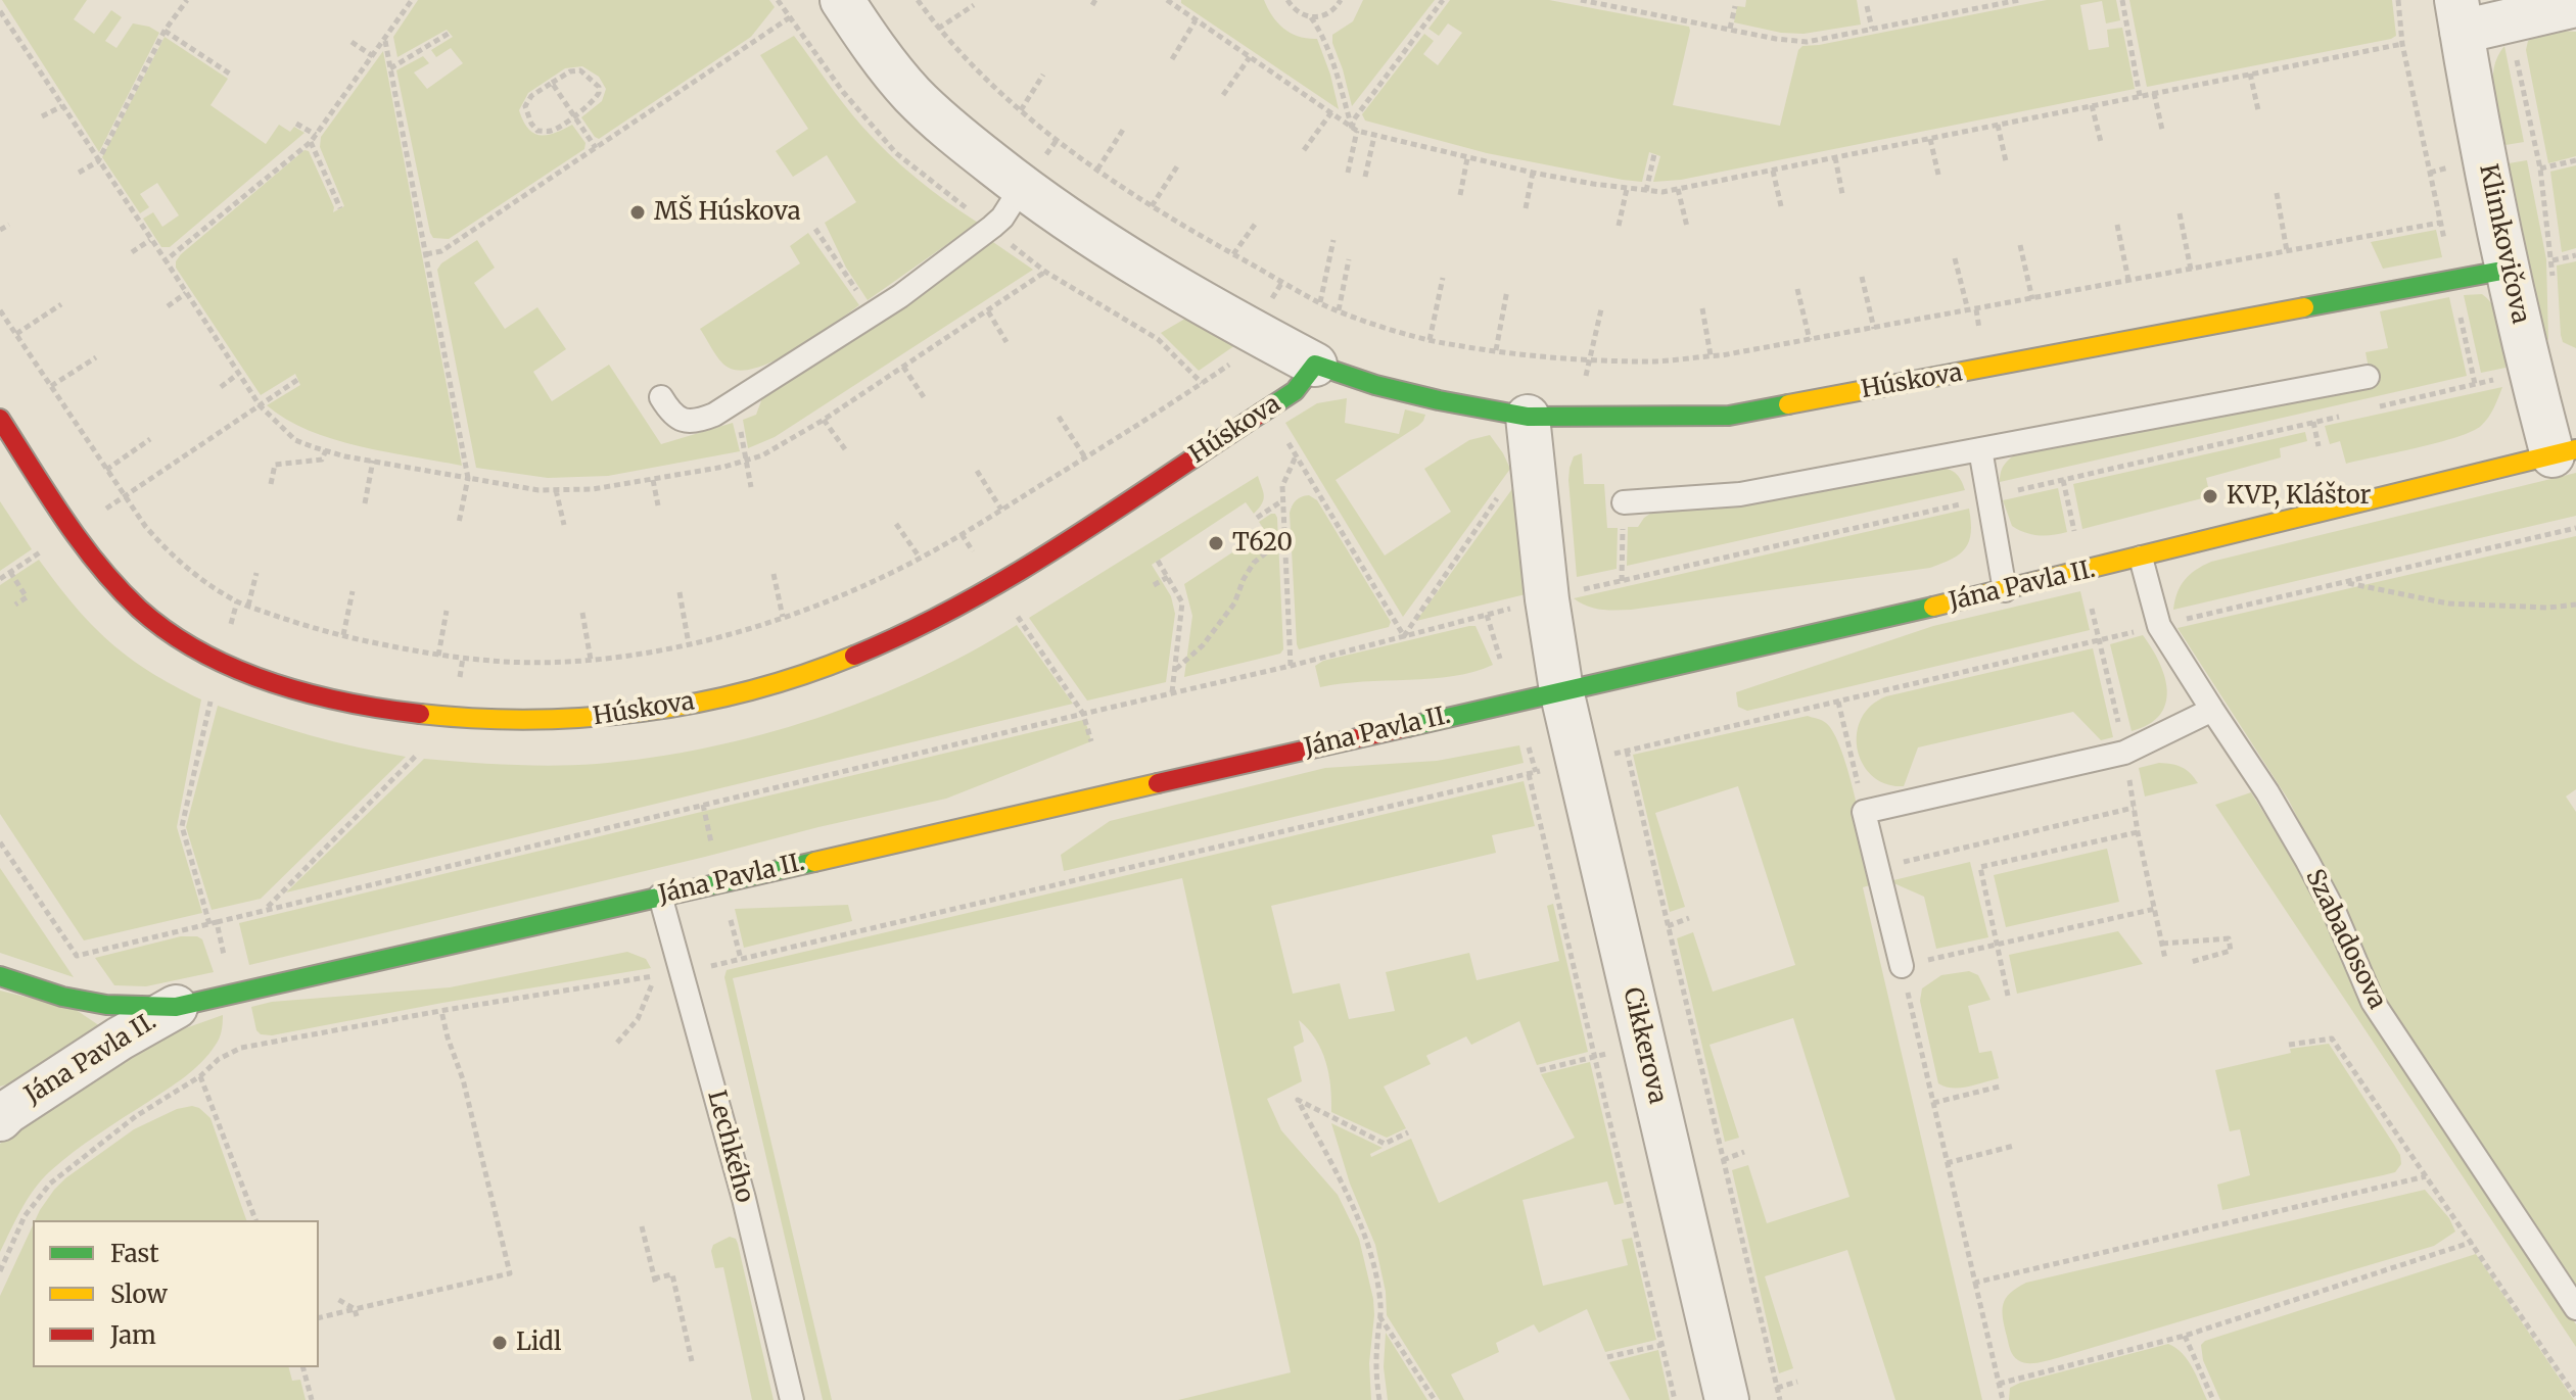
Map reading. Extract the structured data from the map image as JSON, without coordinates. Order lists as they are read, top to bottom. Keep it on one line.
{"streets":{"street":["Klimkovičova","Húskova","Jána Pavla II.","Cikkerova"],"lane":["Szabadosova","Lechkého"]},"crossings":[["Klimkovičova","Húskova"],["Klimkovičova","Jána Pavla II."],["Húskova","Cikkerova"],["Jána Pavla II.","Szabadosova"],["Jána Pavla II.","Cikkerova"],["Jána Pavla II.","Lechkého"]],"places":["MŠ Húskova","KVP, Kláštor","T620","Lidl"],"legend":["Fast","Slow","Jam"]}
